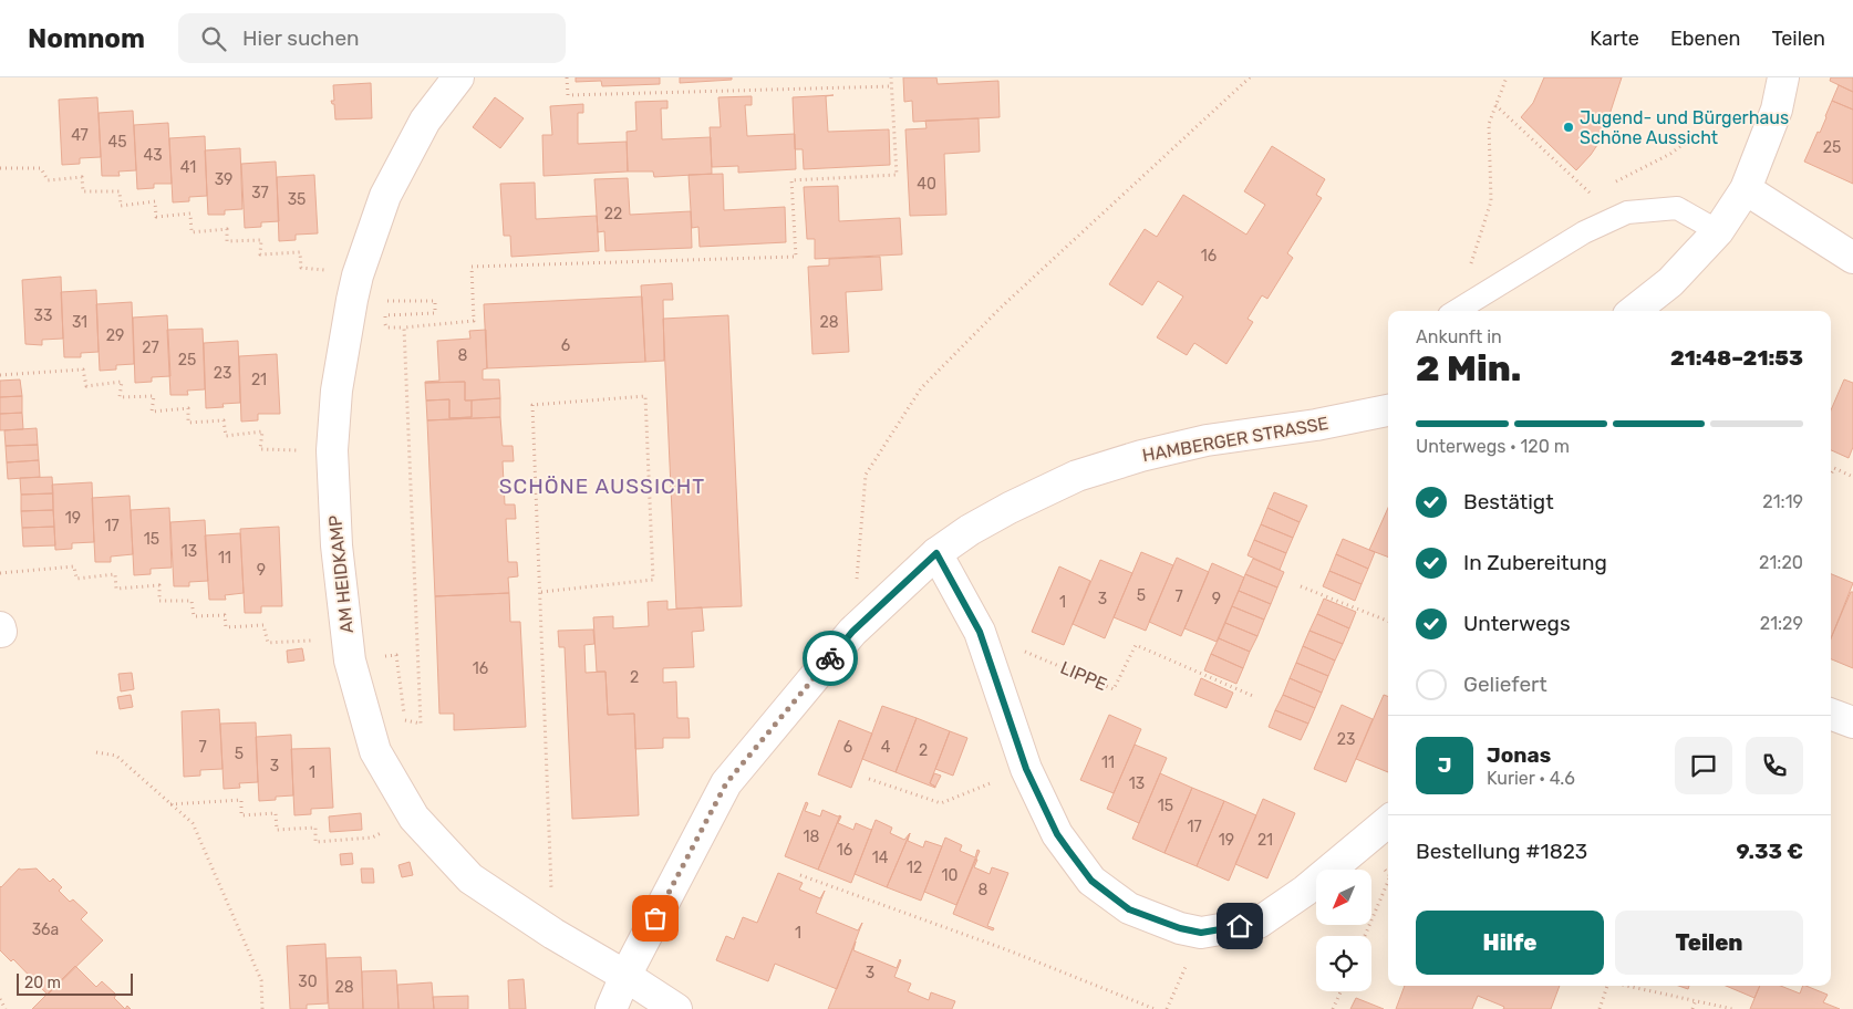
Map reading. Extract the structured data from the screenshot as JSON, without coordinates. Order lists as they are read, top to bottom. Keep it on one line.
{"streets":{"street":["HAMBERGER STRASSE","AM HEIDKAMP"],"path":["LIPPE"]},"crossings":[["HAMBERGER STRASSE","AM HEIDKAMP"]],"districts":["SCHÖNE AUSSICHT"],"places":["Jugend- und Bürgerhaus Schöne Aussicht"],"house_numbers":["47","45","25","43","41","39","40","37","35","22","16","33","31","28","29","6","27","8","25","23","21","19","17","15","13","11","9","5","7","3","9","1","16","2","23","7","6","4","2","5","11","3","1","13","15","17","18","19","21","16","14","12","10","8","36a","1","3","30","28"],"scale_bar":"20 m","north":"bottom left","page":{"header":"Nomnom","search":"Hier suchen","nav":["Karte","Ebenen","Teilen"],"heading":["2 Min.","Ankunft in","21:48–21:53"],"panel":["Jonas","Kurier · 4.6","Bestellung #1823","9.33 €"],"bar":"Unterwegs · 120 m","list":[["Bestätigt","21:19"],["In Zubereitung","21:20"],["Unterwegs","21:29"],"Geliefert"],"round":"J","buttons":["Hilfe","Teilen"],"scale":"20 m"}}
